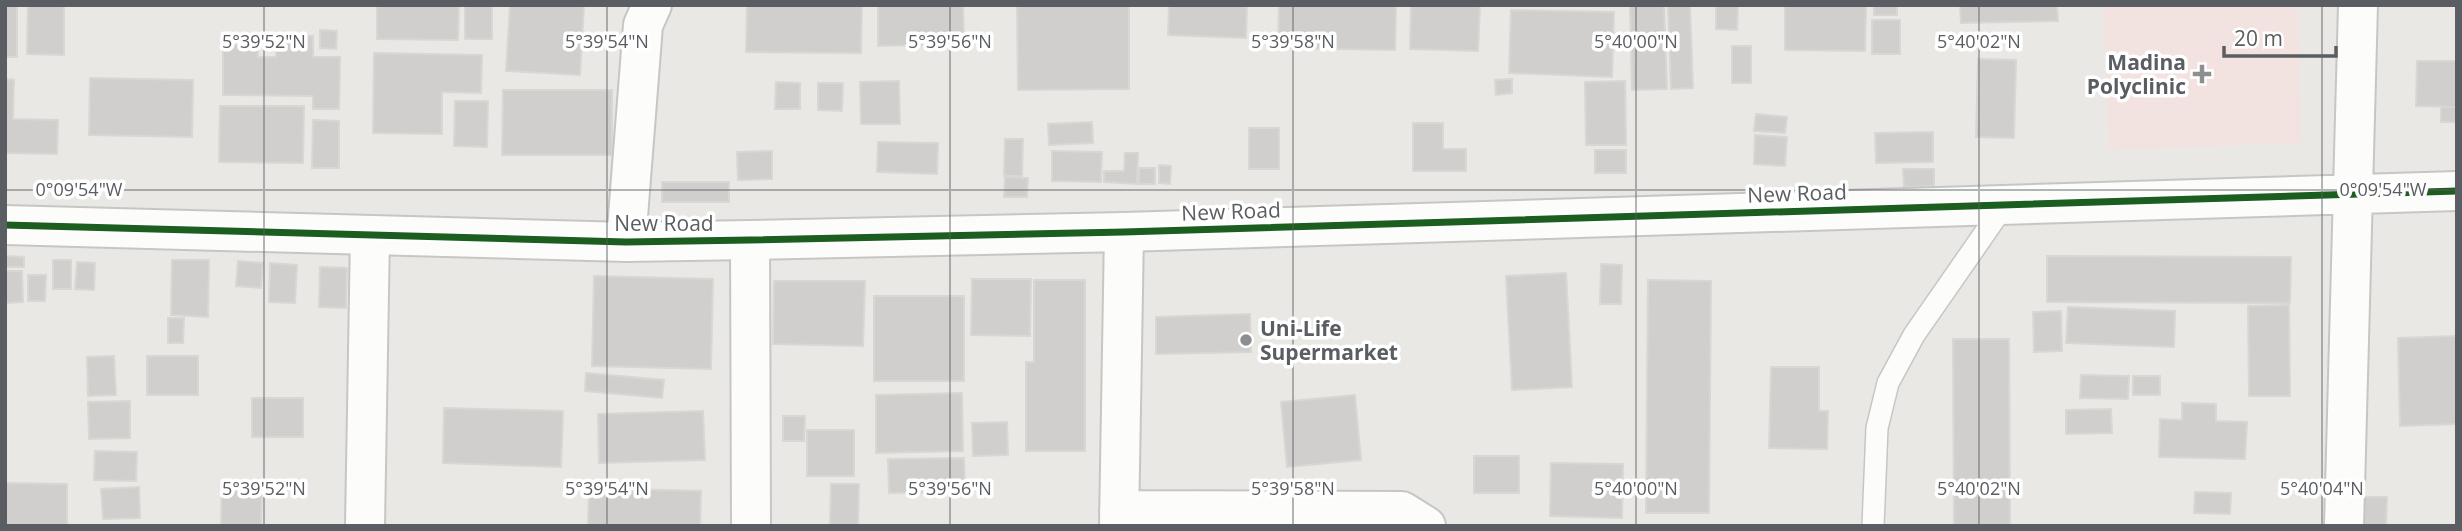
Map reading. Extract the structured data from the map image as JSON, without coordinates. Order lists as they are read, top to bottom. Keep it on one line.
{"streets":{"street":["New Road"]},"places":{"health":["Madina Polyclinic"],"other":["Uni-Life Supermarket"]},"scale_bar":"20 m","coordinates":["5°39'52\"N","5°39'54\"N","5°39'56\"N","5°39'58\"N","5°40'00\"N","5°40'02\"N","0°09'54\"W","5°40'04\"N"]}
